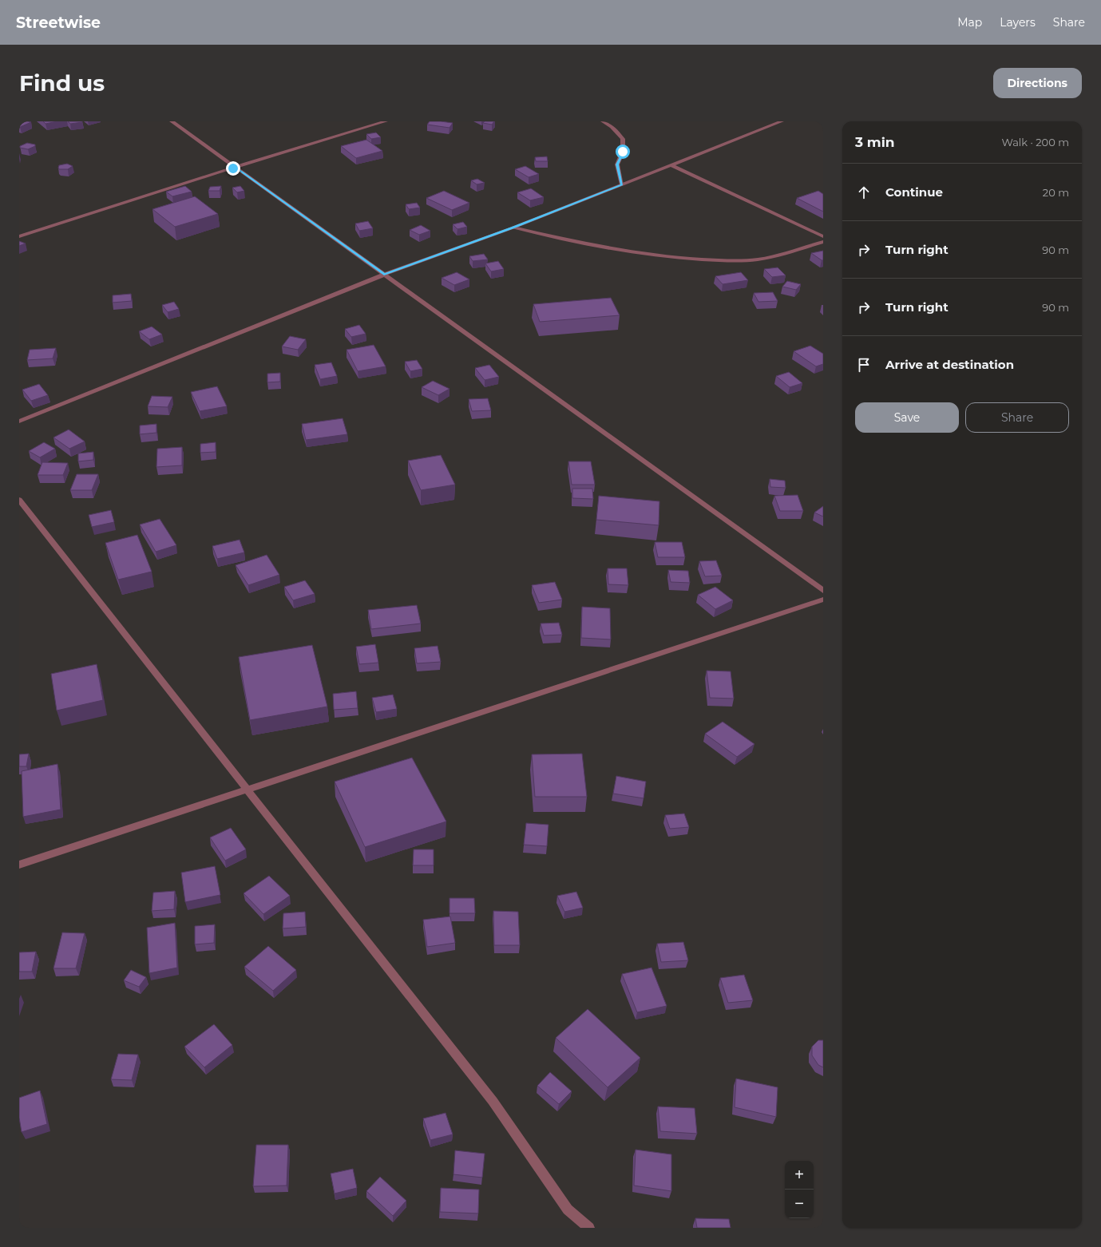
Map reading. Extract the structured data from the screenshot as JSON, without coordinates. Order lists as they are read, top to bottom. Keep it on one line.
{"page":{"header":"Streetwise","nav":["Map","Layers","Share"],"buttons":["Directions",["Save","Share"]],"title":"Find us","heading":["3 min","Walk · 200 m"],"list":[["Continue","20 m"],["Turn right","90 m"],["Turn right","90 m"],"Arrive at destination"],"map_buttons":["+","−"]}}
